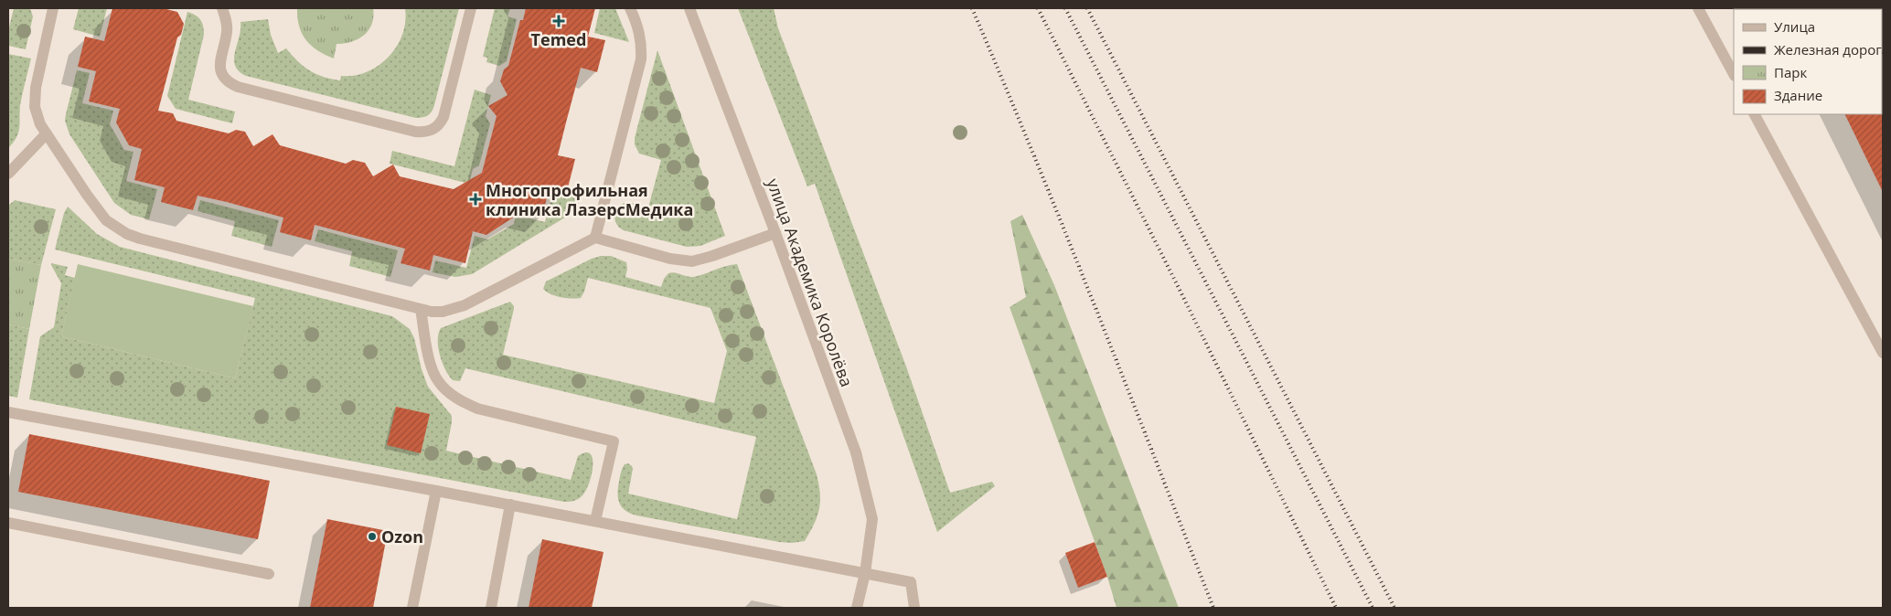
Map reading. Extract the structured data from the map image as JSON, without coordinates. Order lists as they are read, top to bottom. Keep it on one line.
{"streets":{"street":["улица Академика Королёва"]},"places":{"health":["Temed","Многопрофильная клиника ЛазерсМедика"],"other":["Ozon"]},"legend":["Улица","Железная дорога","Парк","Здание"]}
